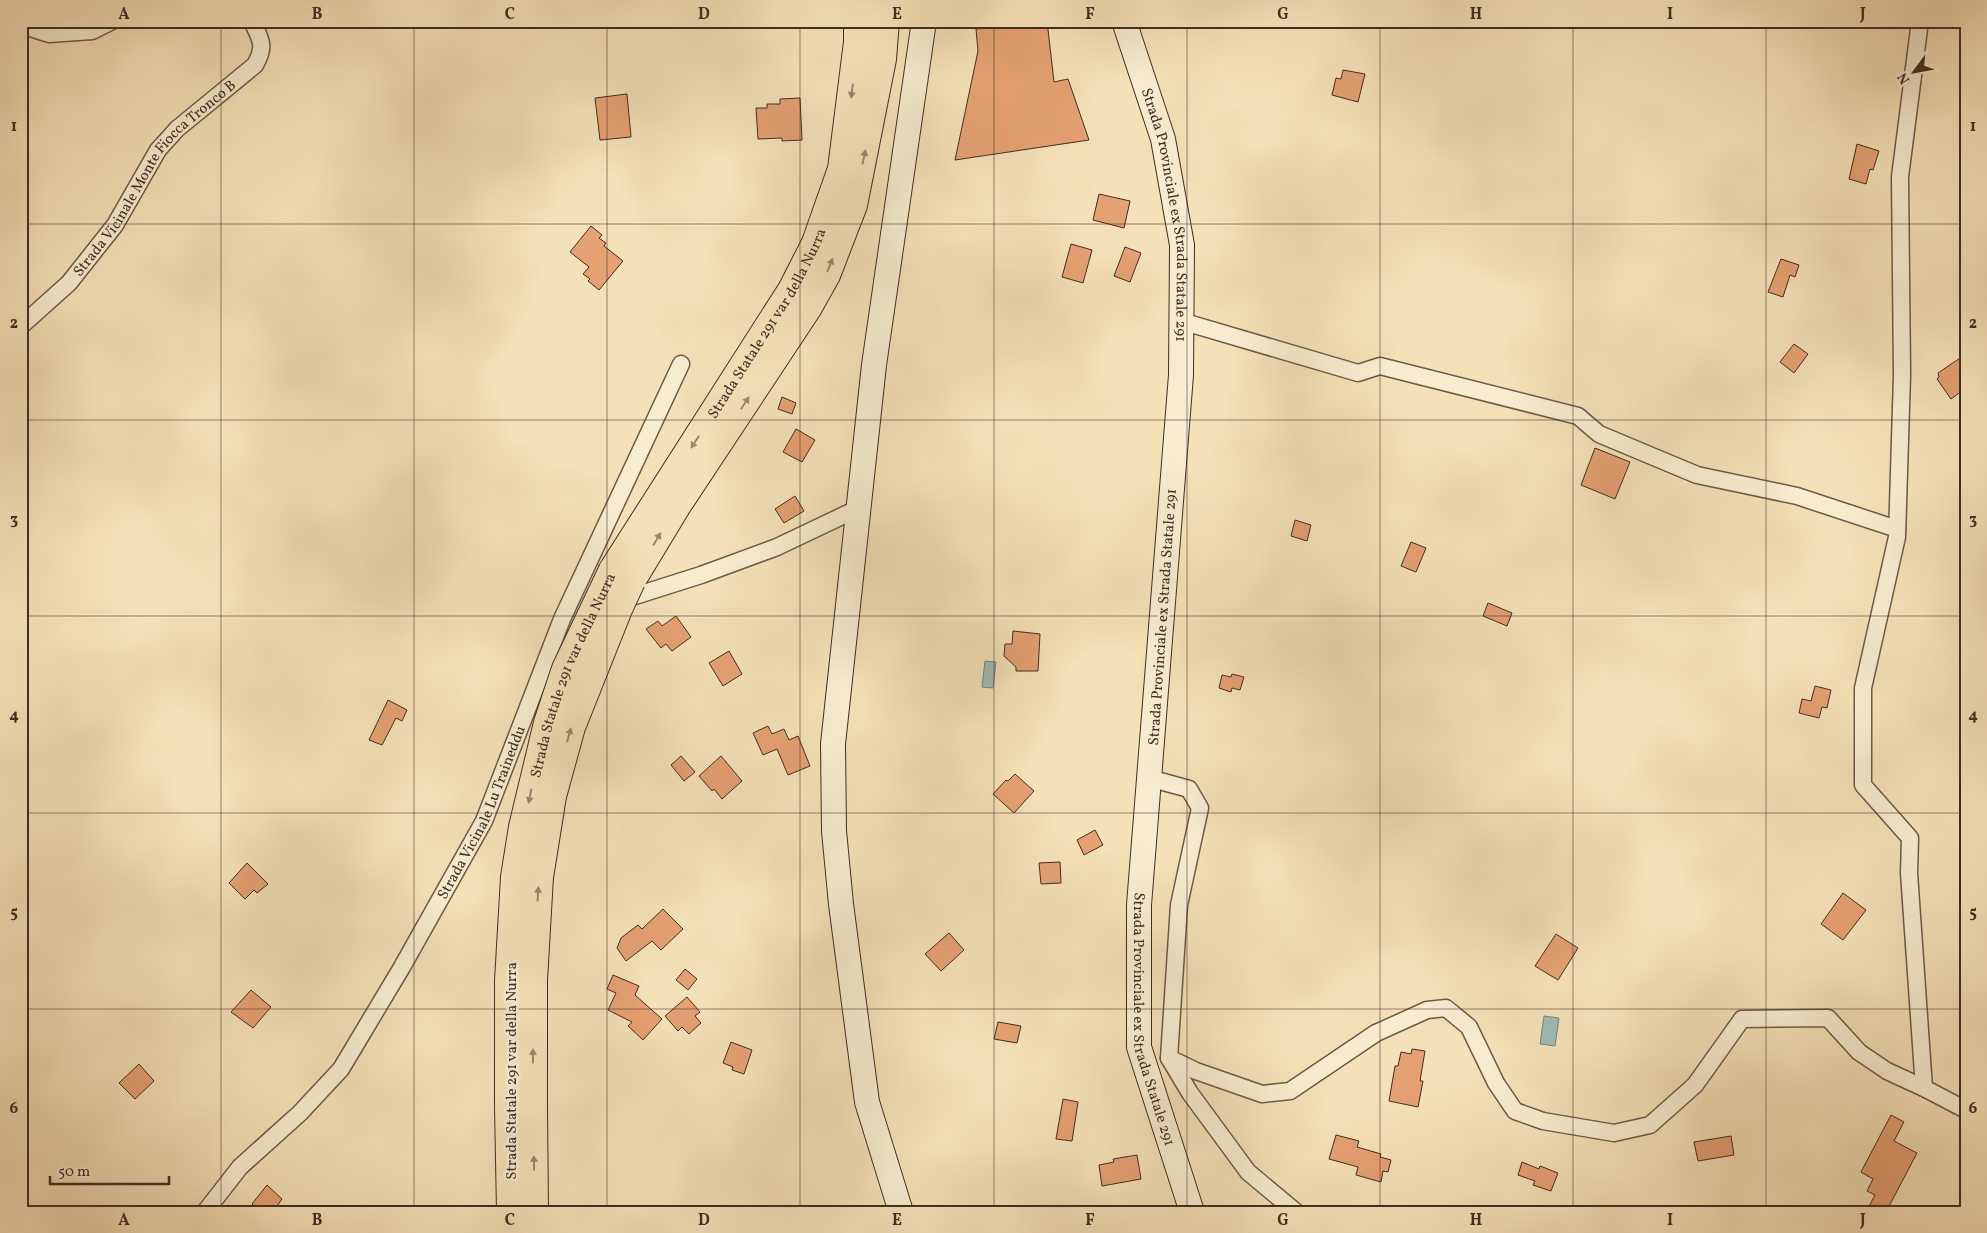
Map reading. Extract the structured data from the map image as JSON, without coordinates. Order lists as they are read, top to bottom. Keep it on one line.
{"streets":{"highway":["Strada Statale 291 var della Nurra"],"street":["Strada Vicinale Monte Fiocca Tronco B","Strada Provinciale ex Strada Statale 291","Strada Vicinale Lu Traineddu"]},"scale_bar":"50 m","north":"bottom left","grid":{"columns":["A","B","C","D","E","F","G","H","I","J"],"rows":["1","2","3","4","5","6"]}}
